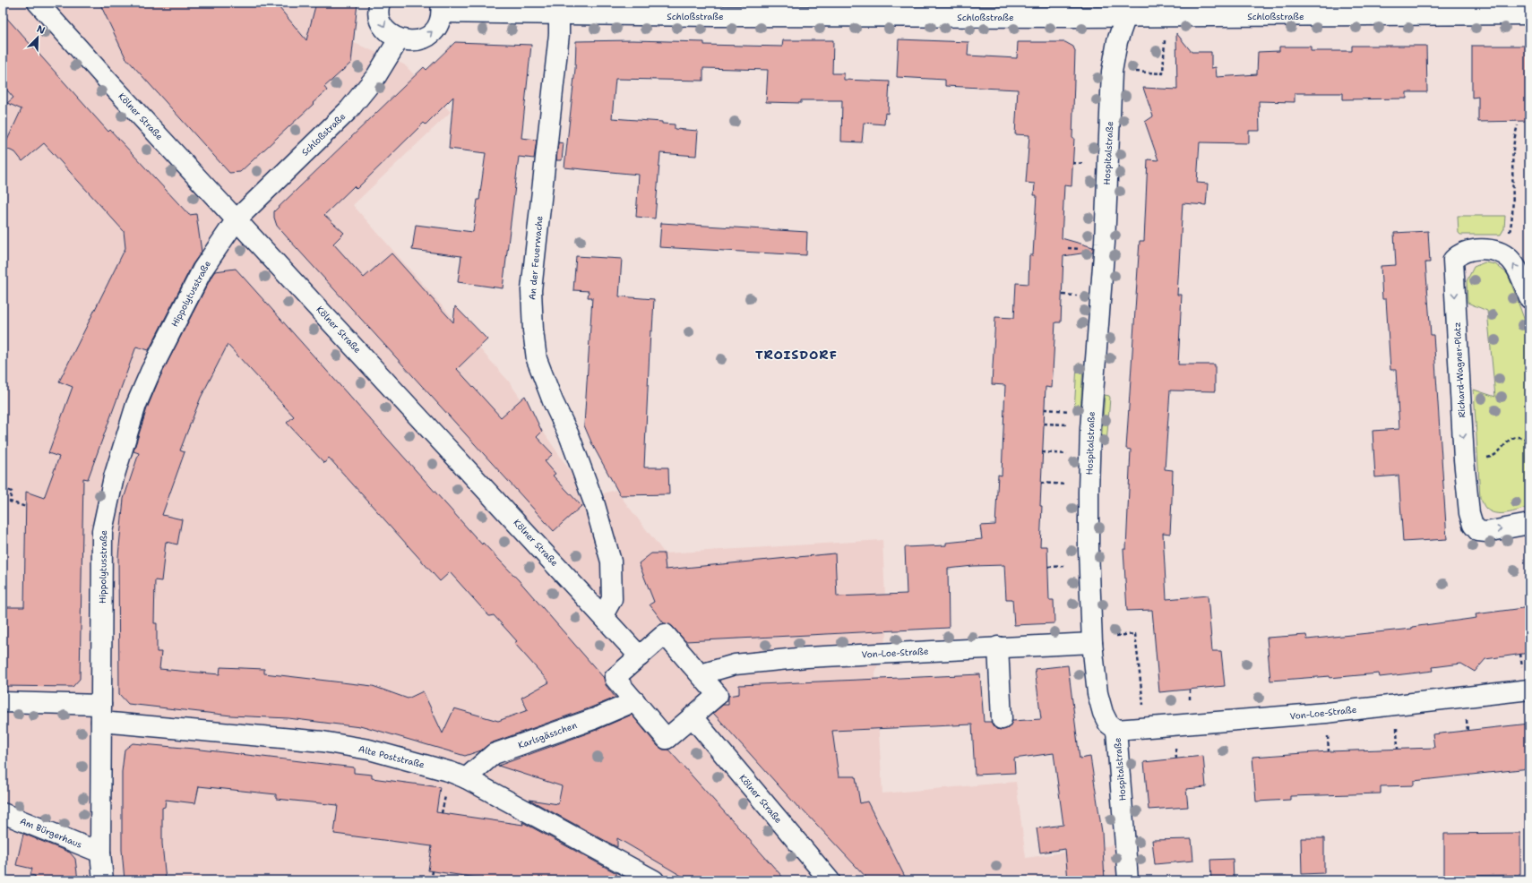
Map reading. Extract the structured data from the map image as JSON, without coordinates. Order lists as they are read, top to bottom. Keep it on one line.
{"streets":{"street":["Schloßstraße","Kölner Straße","Hospitalstraße","An der Feuerwache","Hippolytusstraße","Richard-Wagner-Platz","Von-Loe-Straße","Karlsgässchen","Alte Poststraße","Am Bürgerhaus"]},"crossings":[["Schloßstraße","Kölner Straße"],["Schloßstraße","Hospitalstraße"],["Schloßstraße","An der Feuerwache"],["Schloßstraße","Hippolytusstraße"],["Kölner Straße","An der Feuerwache"],["Kölner Straße","Hippolytusstraße"],["Hospitalstraße","Von-Loe-Straße"],["Hippolytusstraße","Alte Poststraße"],["Hippolytusstraße","Am Bürgerhaus"],["Karlsgässchen","Alte Poststraße"]],"districts":["TROISDORF"],"north":"top right"}
